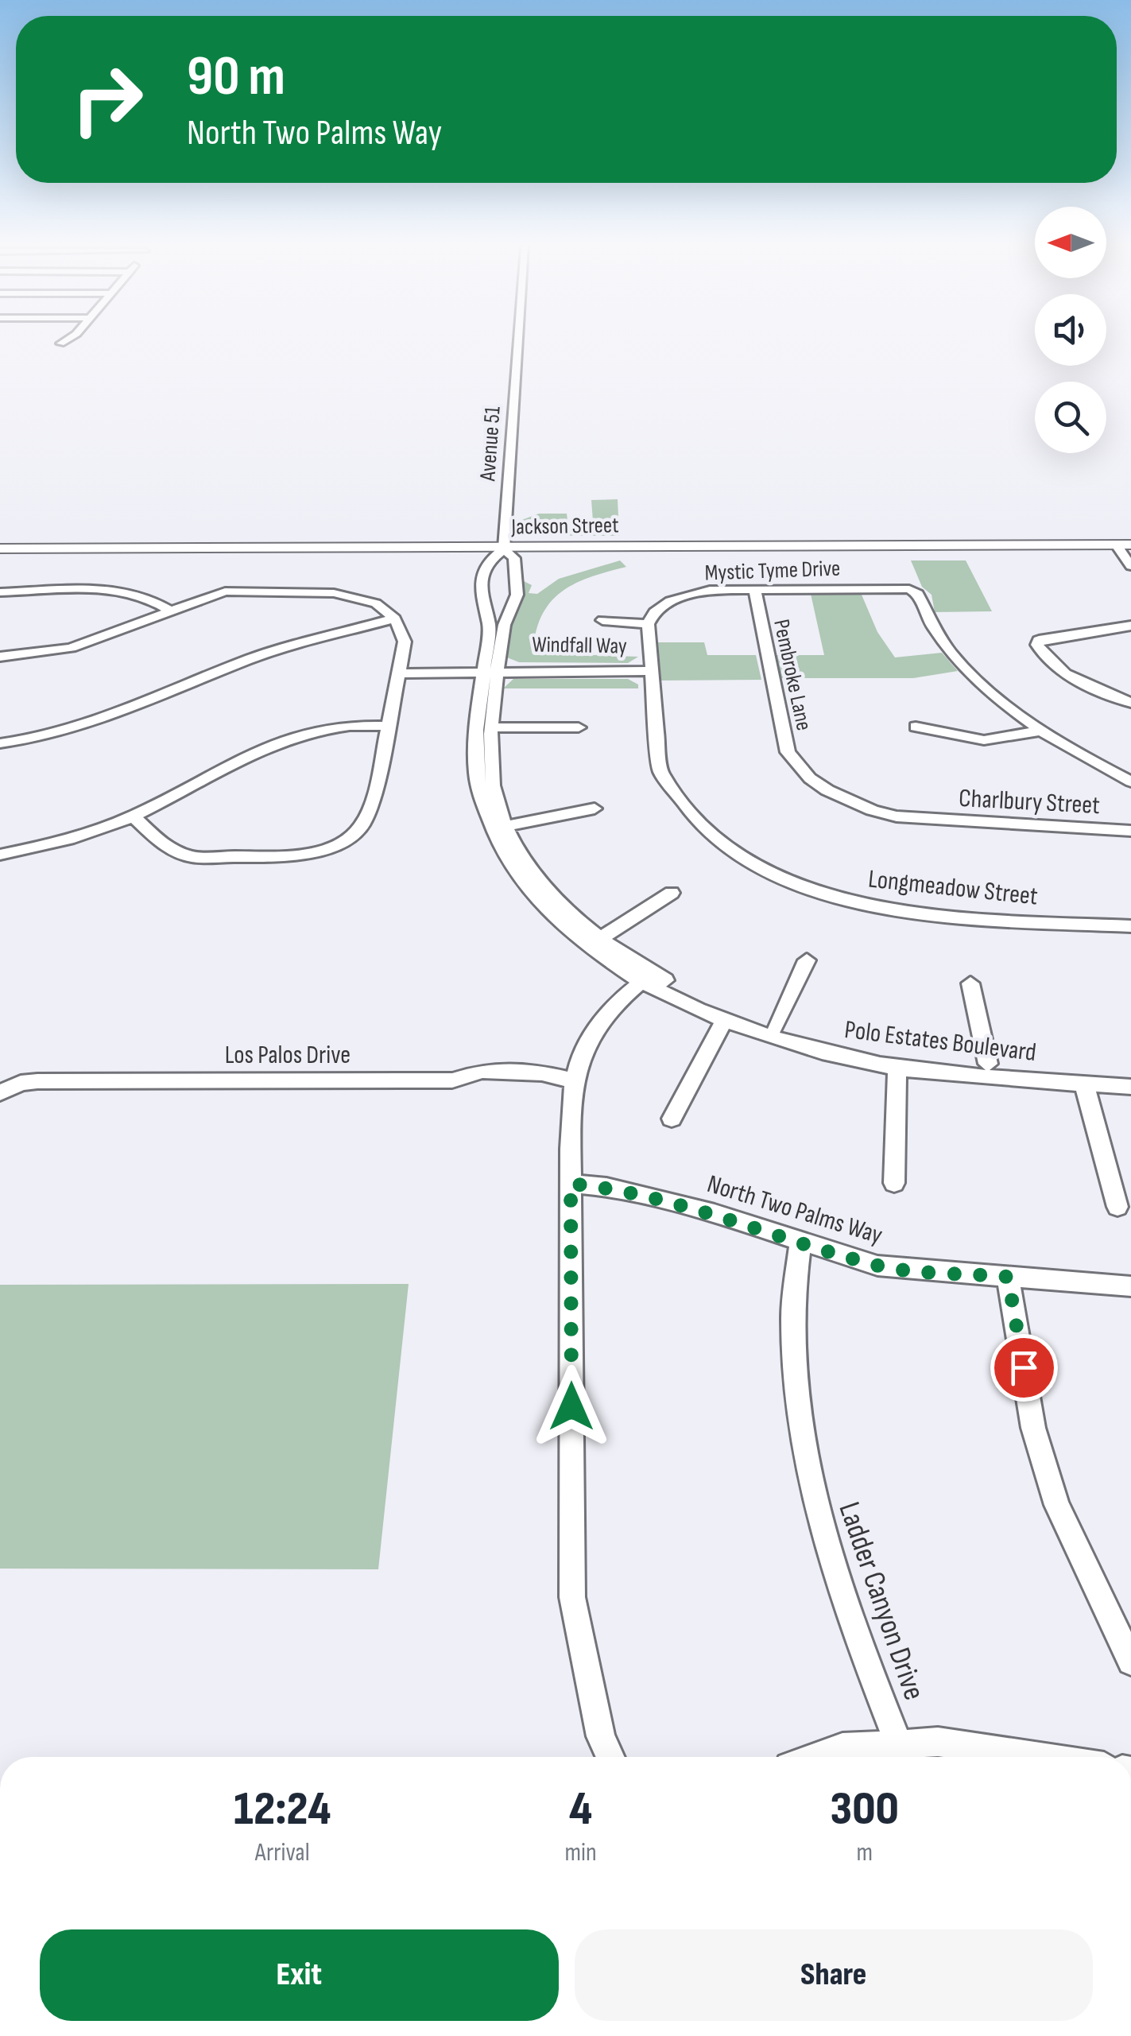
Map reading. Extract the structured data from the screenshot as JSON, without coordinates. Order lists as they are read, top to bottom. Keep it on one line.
{"streets":{"main road":["Jackson Street"],"street":["Avenue 51","Mystic Tyme Drive","Windfall Way","Pembroke Lane","Charlbury Street","Longmeadow Street","Polo Estates Boulevard","Los Palos Drive","North Two Palms Way","Ladder Canyon Drive"]},"crossings":[["Avenue 51","Jackson Street"],["Avenue 51","Polo Estates Boulevard"],["Jackson Street","Polo Estates Boulevard"],["Mystic Tyme Drive","Pembroke Lane"],["Windfall Way","Longmeadow Street"],["Windfall Way","Polo Estates Boulevard"],["Pembroke Lane","Charlbury Street"],["North Two Palms Way","Ladder Canyon Drive"]],"north":"left","page":{"turn":["90 m","North Two Palms Way"],"eta":["12:24","Arrival","4","min","300","m"],"buttons":["Exit","Share"]}}
